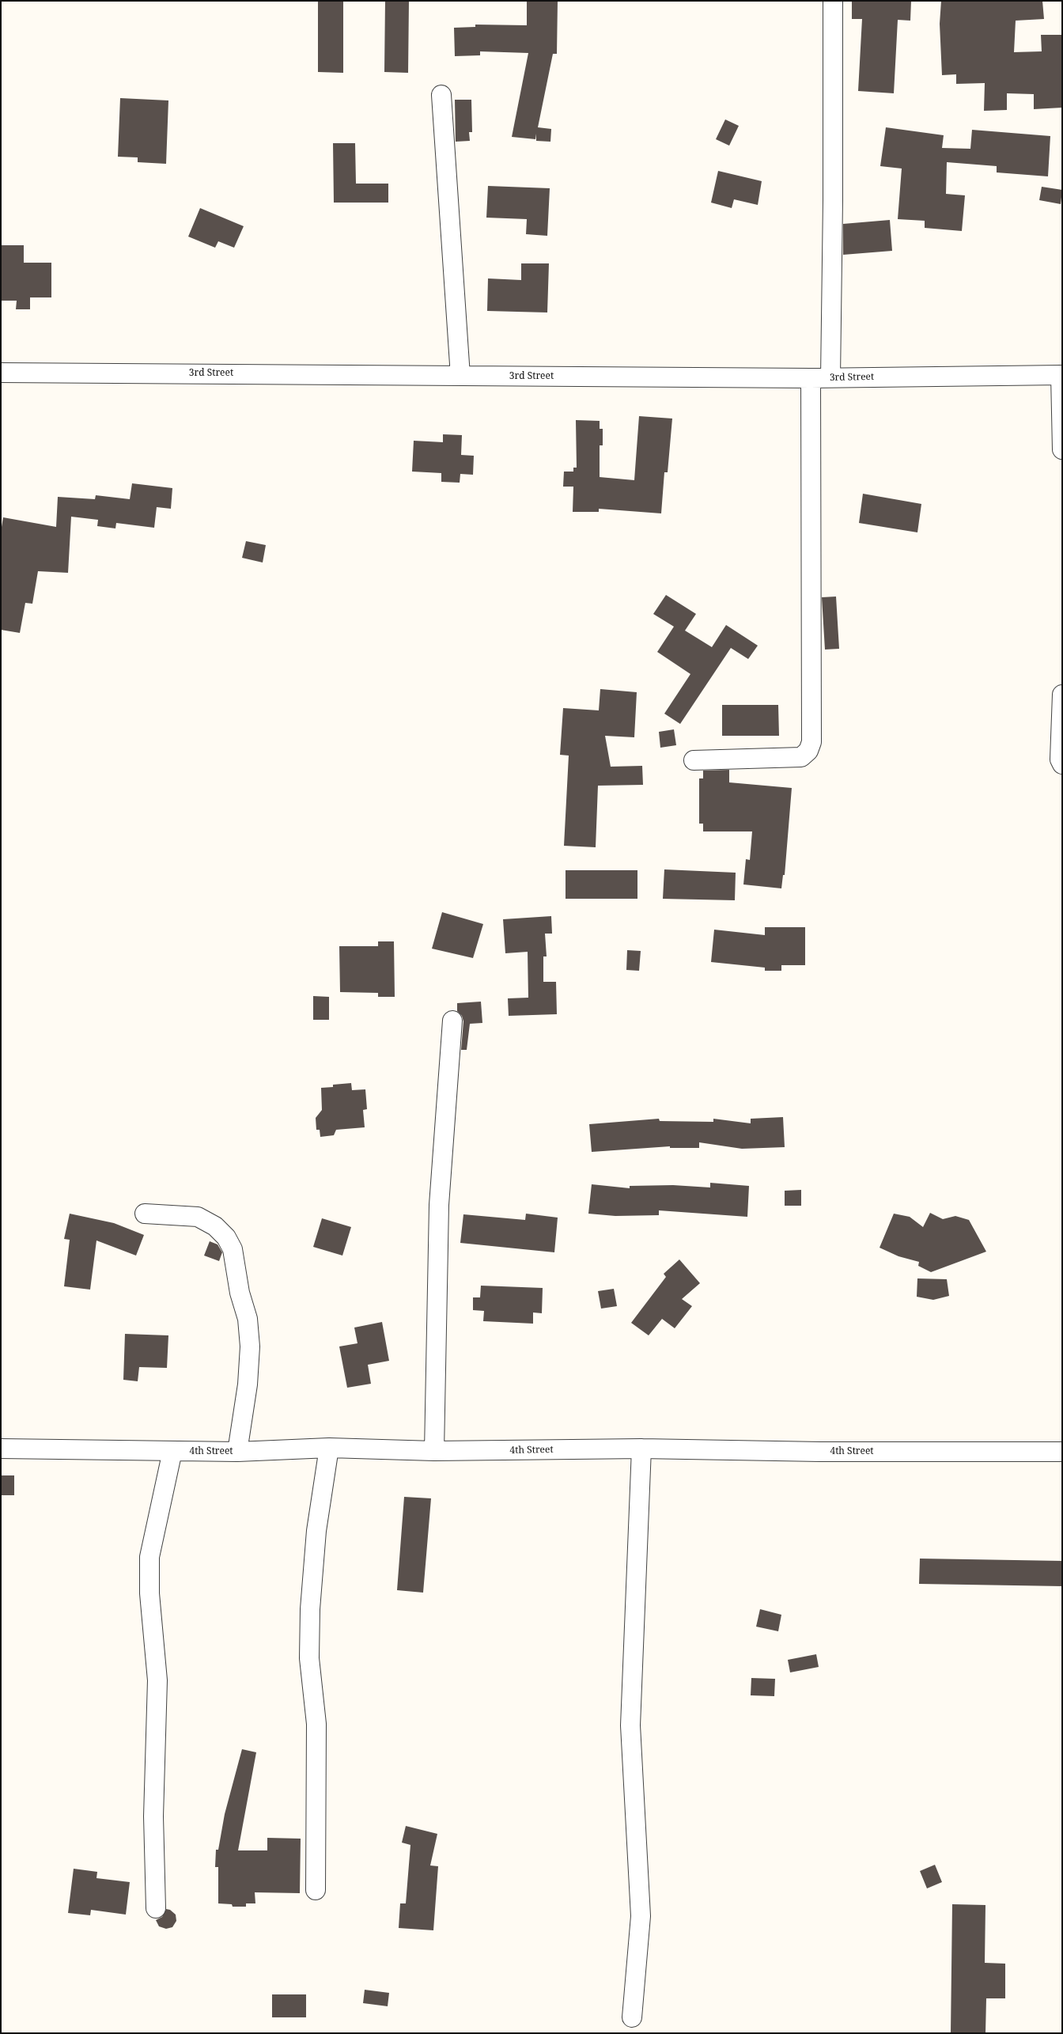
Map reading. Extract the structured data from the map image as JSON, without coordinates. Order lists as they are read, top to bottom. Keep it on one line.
{"streets":{"street":["3rd Street","4th Street"]}}
